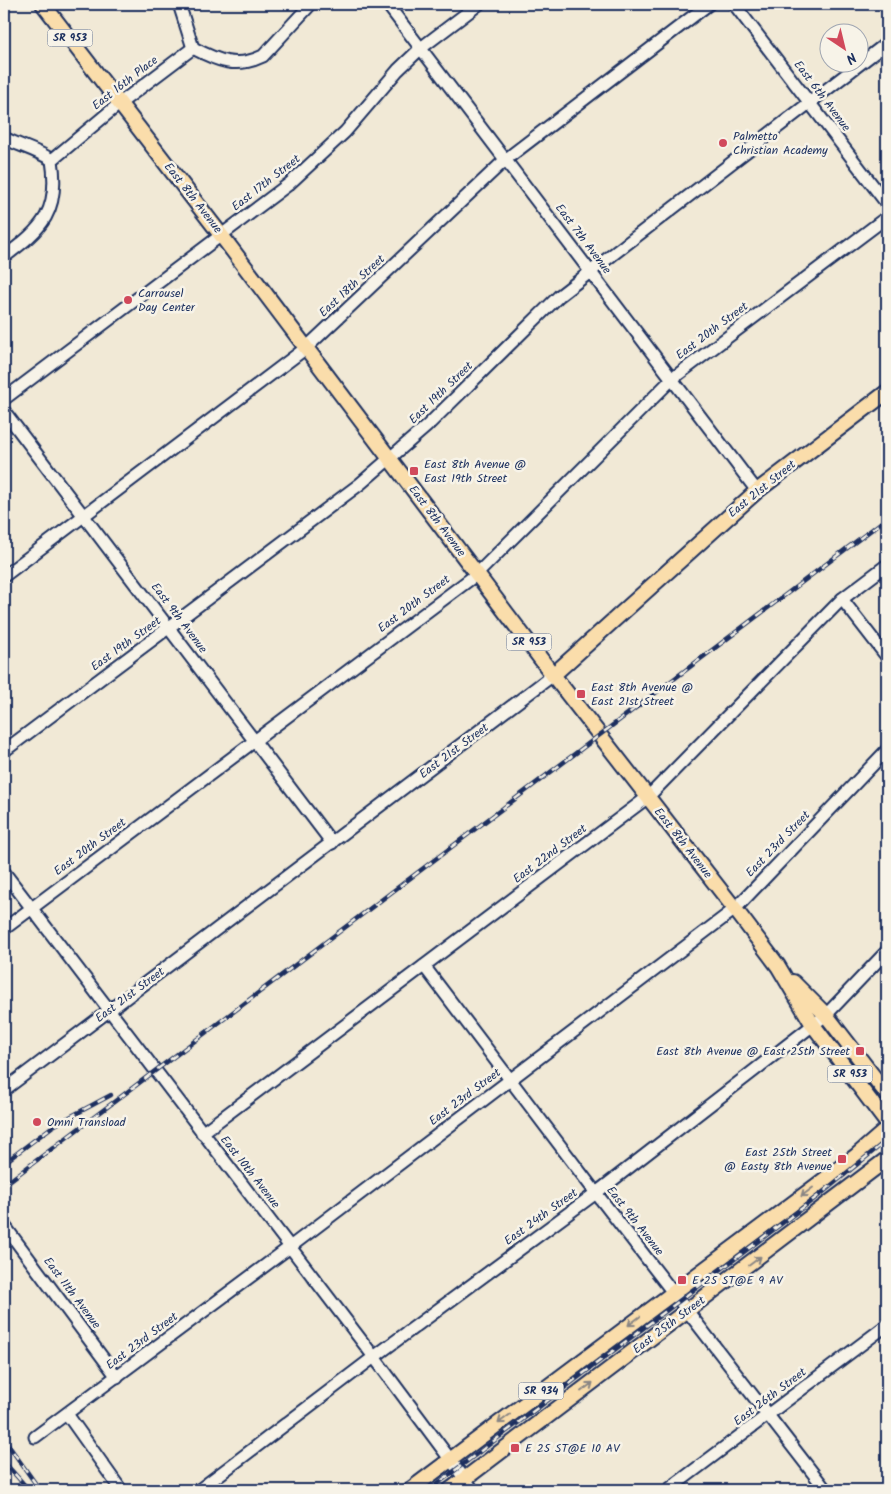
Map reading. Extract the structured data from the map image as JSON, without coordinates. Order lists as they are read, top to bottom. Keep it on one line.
{"streets":{"main road":["SR 953","East 8th Avenue","East 21st Street","East 25th Street","SR 934"],"street":["East 16th Place","East 6th Avenue","East 17th Street","East 7th Avenue","East 18th Street","East 20th Street","East 19th Street","East 9th Avenue","East 23rd Street","East 22nd Street","East 10th Avenue","East 24th Street","East 11th Avenue","East 26th Street"]},"crossings":[["East 16th Place","East 8th Avenue"],["East 6th Avenue","East 19th Street"],["East 17th Street","East 8th Avenue"],["East 17th Street","East 7th Avenue"],["East 8th Avenue","East 18th Street"],["East 8th Avenue","East 20th Street"],["East 8th Avenue","East 19th Street"],["East 8th Avenue","East 21st Street"],["East 8th Avenue","East 23rd Street"],["East 8th Avenue","East 22nd Street"],["East 8th Avenue","East 24th Street"],["East 7th Avenue","East 18th Street"],["East 7th Avenue","East 20th Street"],["East 7th Avenue","East 19th Street"],["East 7th Avenue","East 21st Street"],["East 18th Street","East 9th Avenue"],["East 20th Street","East 9th Avenue"],["East 20th Street","East 10th Avenue"],["East 19th Street","East 9th Avenue"],["East 21st Street","East 9th Avenue"],["East 21st Street","East 10th Avenue"],["East 9th Avenue","East 23rd Street"],["East 9th Avenue","East 22nd Street"],["East 9th Avenue","East 24th Street"],["East 9th Avenue","East 25th Street"],["East 9th Avenue","SR 934"],["East 9th Avenue","East 26th Street"],["East 23rd Street","East 10th Avenue"],["East 23rd Street","East 11th Avenue"],["East 22nd Street","East 10th Avenue"],["East 10th Avenue","East 24th Street"],["East 10th Avenue","East 25th Street"],["East 10th Avenue","SR 934"]],"places":{"other":["Palmetto Christian Academy","Carrousel Day Center","Omni Transload"],"transit":["East 8th Avenue @ East 19th Street","East 8th Avenue @ East 21st Street","East 8th Avenue @ East 25th Street","East 25th Street @ Easty 8th Avenue","E 25 ST@E 9 AV","E 25 ST@E 10 AV"]},"north":"bottom right"}
